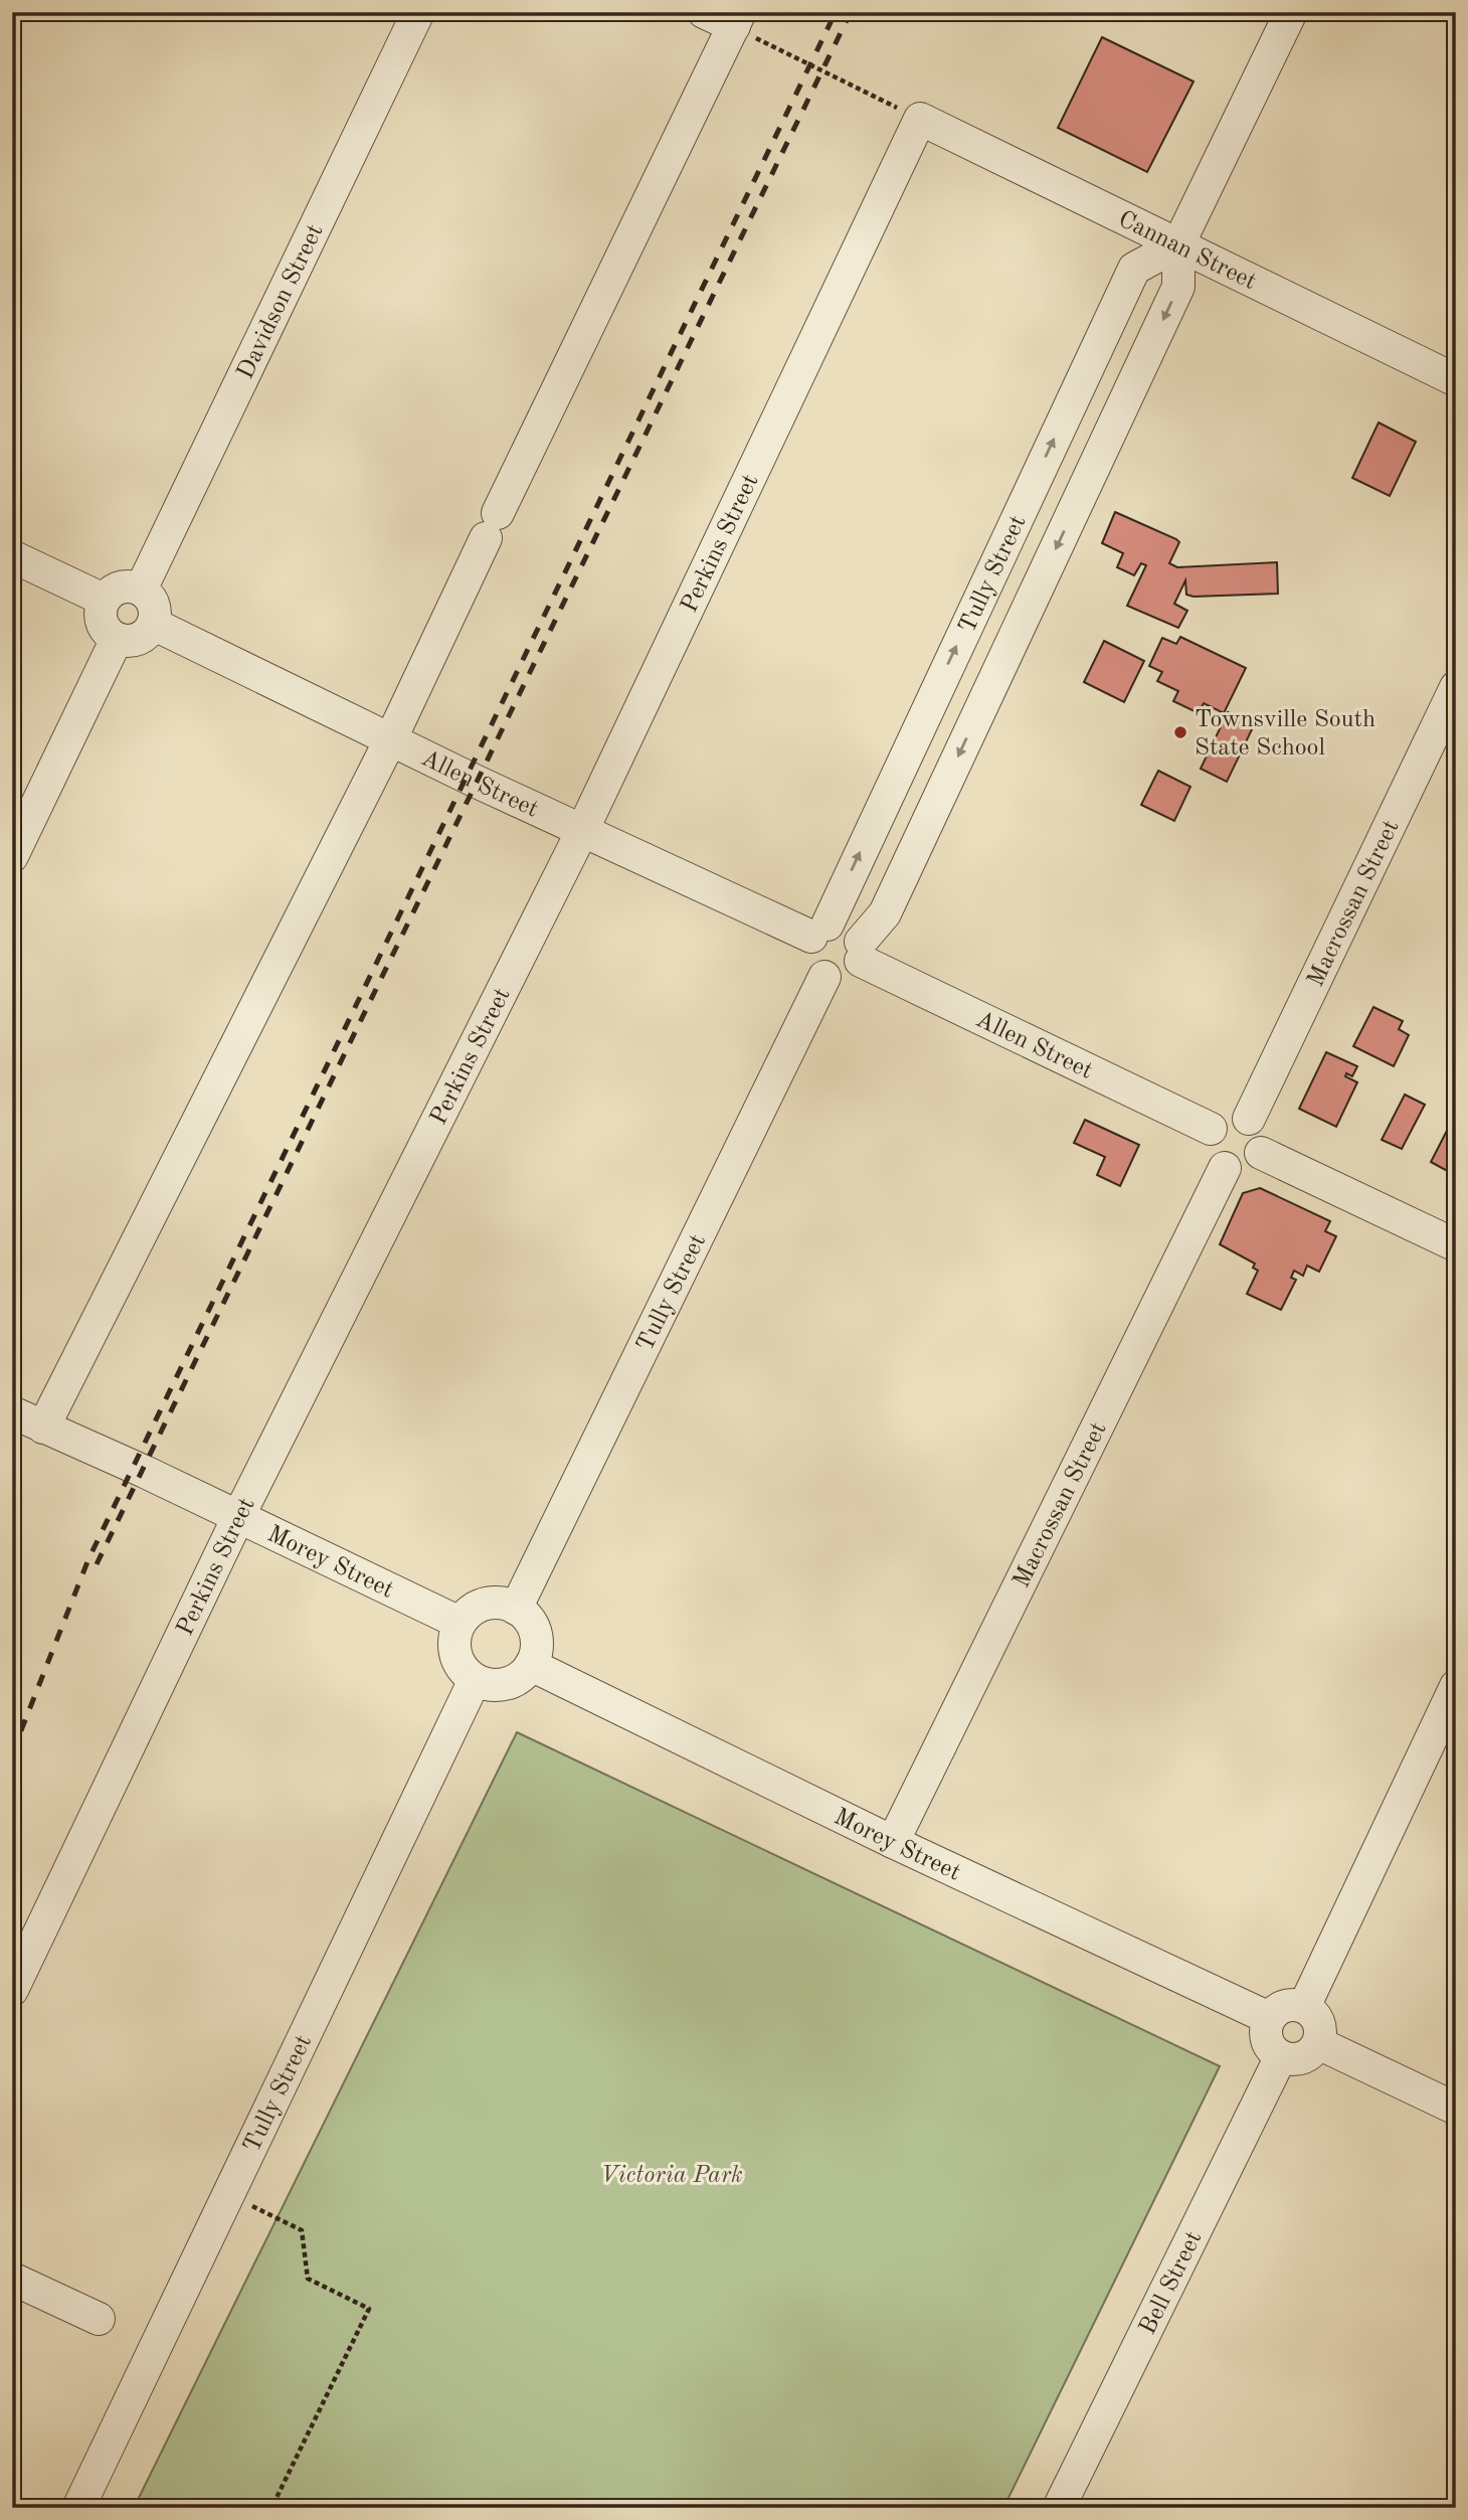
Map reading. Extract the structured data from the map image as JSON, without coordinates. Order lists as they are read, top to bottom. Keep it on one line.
{"streets":{"street":["Cannan Street","Davidson Street","Perkins Street","Tully Street","Allen Street","Macrossan Street","Morey Street","Bell Street"]},"crossings":[["Cannan Street","Perkins Street"],["Cannan Street","Tully Street"],["Davidson Street","Allen Street"],["Perkins Street","Allen Street"],["Perkins Street","Morey Street"],["Tully Street","Allen Street"],["Tully Street","Morey Street"],["Allen Street","Macrossan Street"],["Macrossan Street","Morey Street"],["Morey Street","Bell Street"]],"parks":["Victoria Park"],"places":["Townsville South State School"]}
